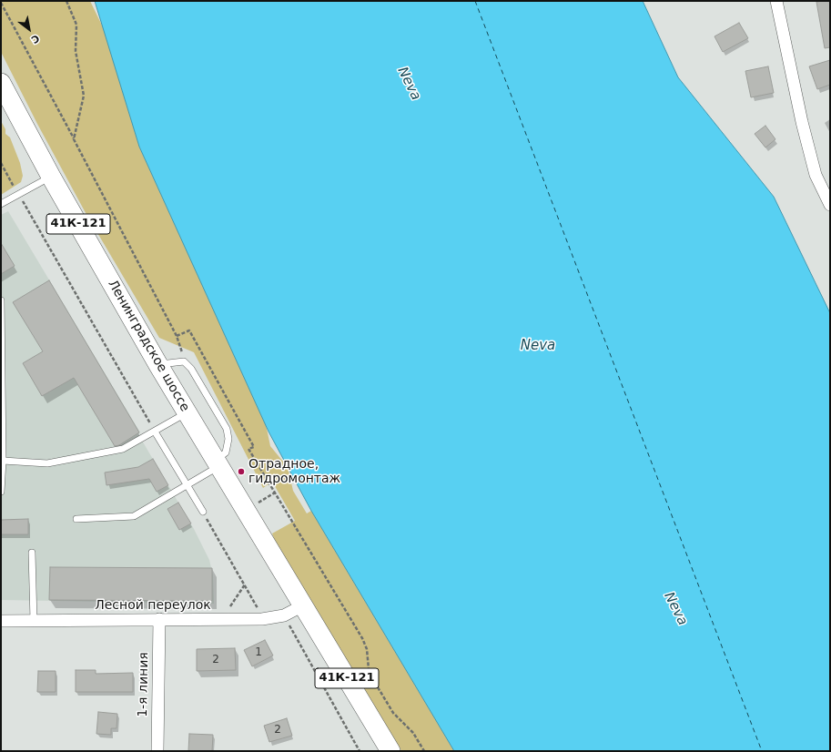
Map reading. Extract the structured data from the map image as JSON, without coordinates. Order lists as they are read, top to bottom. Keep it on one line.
{"streets":{"main road":["41К-121","Ленинградское шоссе"],"street":["Лесной переулок","1-я линия"]},"crossings":[["41К-121","Ленинградское шоссе"],["41К-121","Лесной переулок"],["Ленинградское шоссе","Лесной переулок"],["Лесной переулок","1-я линия"]],"water":["Neva"],"places":["Отрадное, гидромонтаж"],"house_numbers":["1","2","2"],"north":"bottom right"}
